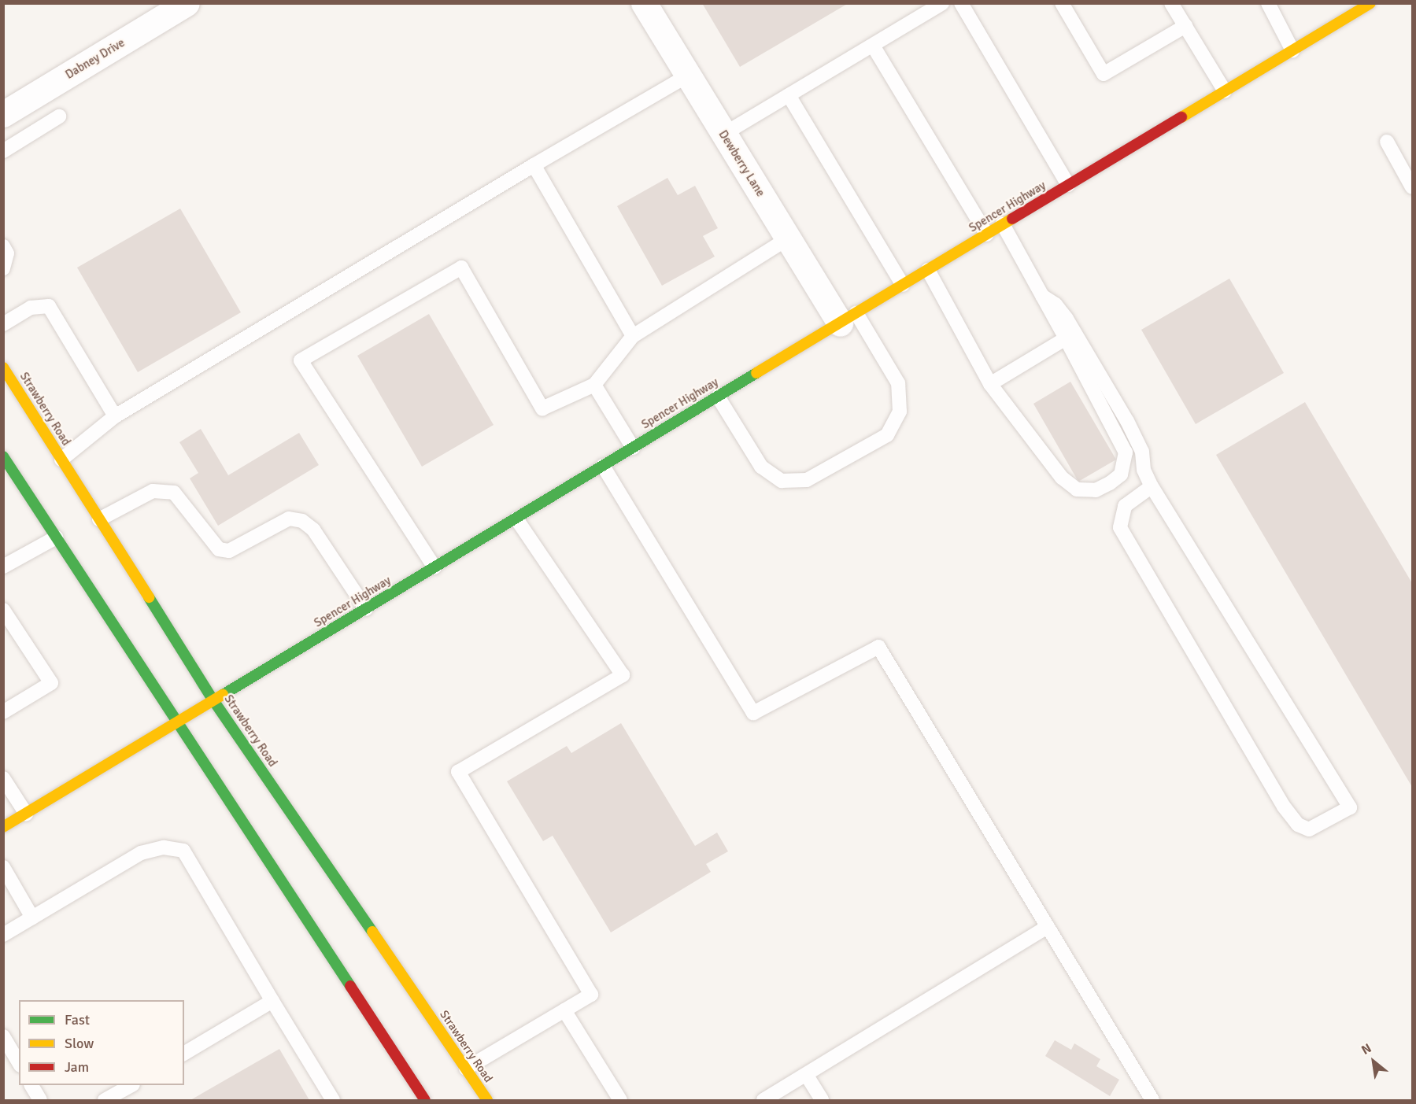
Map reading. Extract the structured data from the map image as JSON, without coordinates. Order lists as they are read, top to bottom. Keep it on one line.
{"streets":{"street":["Dabney Drive","Dewberry Lane","Spencer Highway","Strawberry Road"]},"crossings":[["Dewberry Lane","Spencer Highway"],["Spencer Highway","Strawberry Road"]],"legend":["Fast","Slow","Jam"],"north":"top left"}
